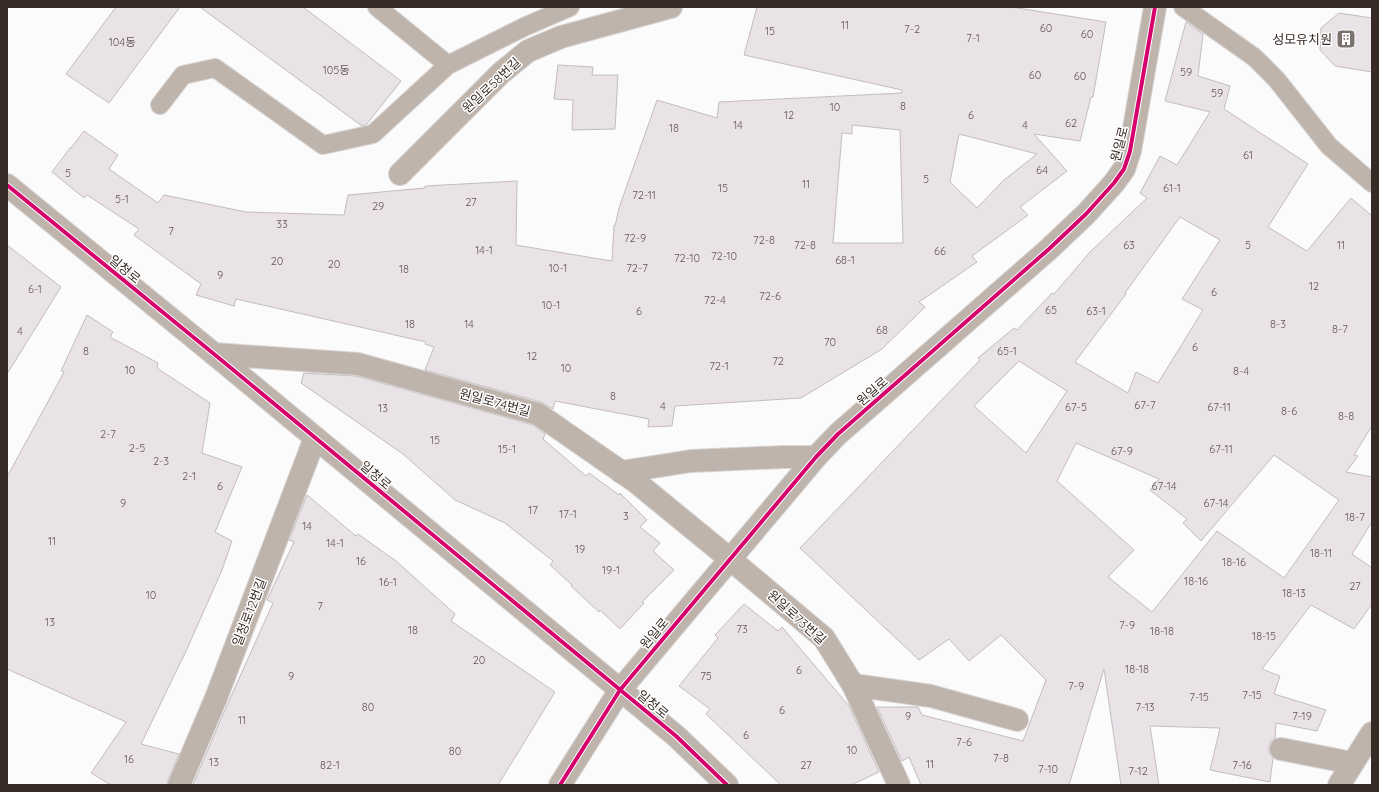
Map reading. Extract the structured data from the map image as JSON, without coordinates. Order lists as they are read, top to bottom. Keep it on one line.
{"streets":{"street":["원일로58번길","원일로","일청로","원일로74번길","일청로12번길","원일로73번길"]},"crossings":[["원일로","일청로"],["원일로","원일로74번길"],["원일로","원일로73번길"],["일청로","원일로74번길"],["일청로","일청로12번길"],["원일로74번길","원일로73번길"]],"places":{"building":["성모유치원"]},"house_numbers":["11","60","7-2","15","60","7-1","104동","105동","59","60","60","59","8","10","12","6","62","14","4","18","61","64","5","5","11","15","61-1","72-11","5-1","27","29","33","7","72-9","72-8","72-8","63","5","11","14-1","66","72-10","72-10","68-1","20","20","10-1","72-7","18","9","12","6-1","6","72-6","72-4","10-1","65","6","63-1","18","14","8-3","8-7","68","4","70","6","8","65-1","12","72","72-1","10","10","8-4","8","67-7","4","67-5","67-11","13","8-6","8-8","2-7","15","2-5","15-1","67-11","67-9","2-3","2-1","6","67-14","9","67-14","17","17-1","3","18-7","14","11","14-1","19","18-11","16","18-16","19-1","18-16","16-1","27","18-13","10","7","13","7-9","73","18","18-18","18-15","20","18-18","6","9","75","7-9","7-15","7-15","80","7-13","6","9","7-19","11","6","7-6","10","80","7-8","16","13","11","82-1","27","7-16","7-10","7-12"]}
